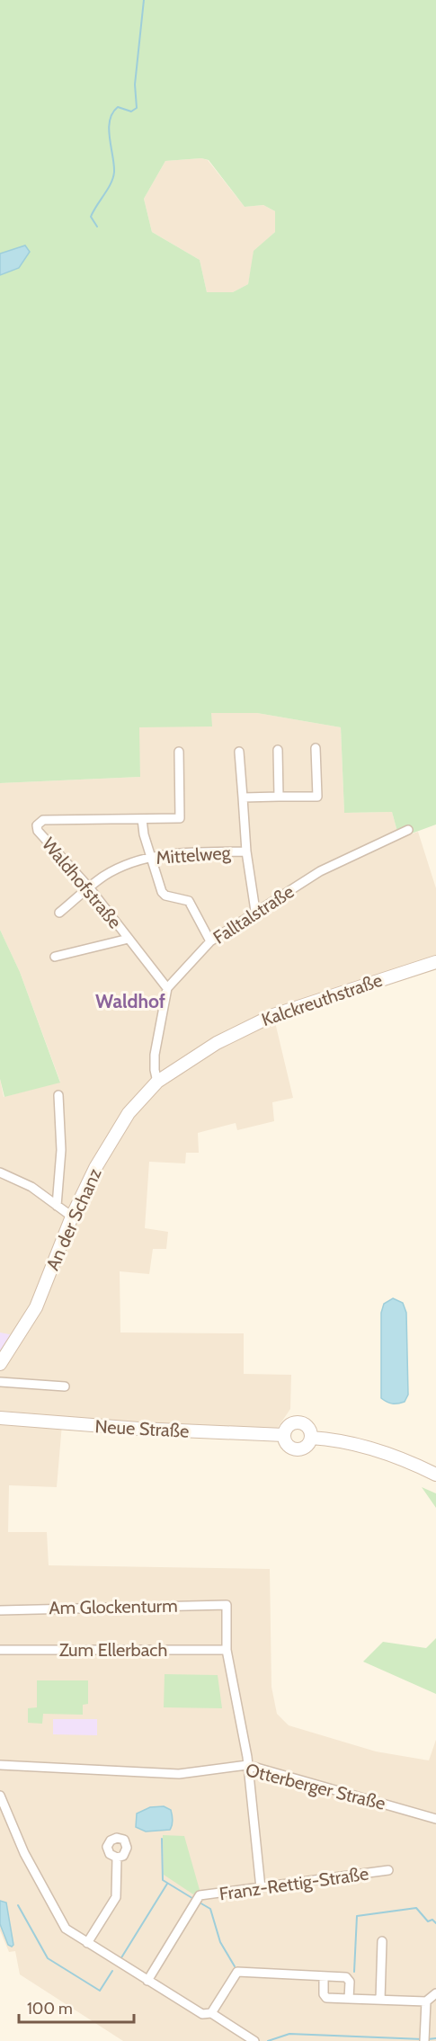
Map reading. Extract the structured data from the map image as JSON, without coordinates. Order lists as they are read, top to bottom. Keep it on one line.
{"streets":{"street":["Mittelweg","Waldhofstraße","Falltalstraße","Kalckreuthstraße","An der Schanz","Neue Straße","Am Glockenturm","Zum Ellerbach","Otterberger Straße","Franz-Rettig-Straße"]},"crossings":[["Mittelweg","Waldhofstraße"],["Waldhofstraße","Falltalstraße"],["Kalckreuthstraße","An der Schanz"],["Am Glockenturm","Zum Ellerbach"]],"districts":["Waldhof"],"scale_bar":"100 m"}
